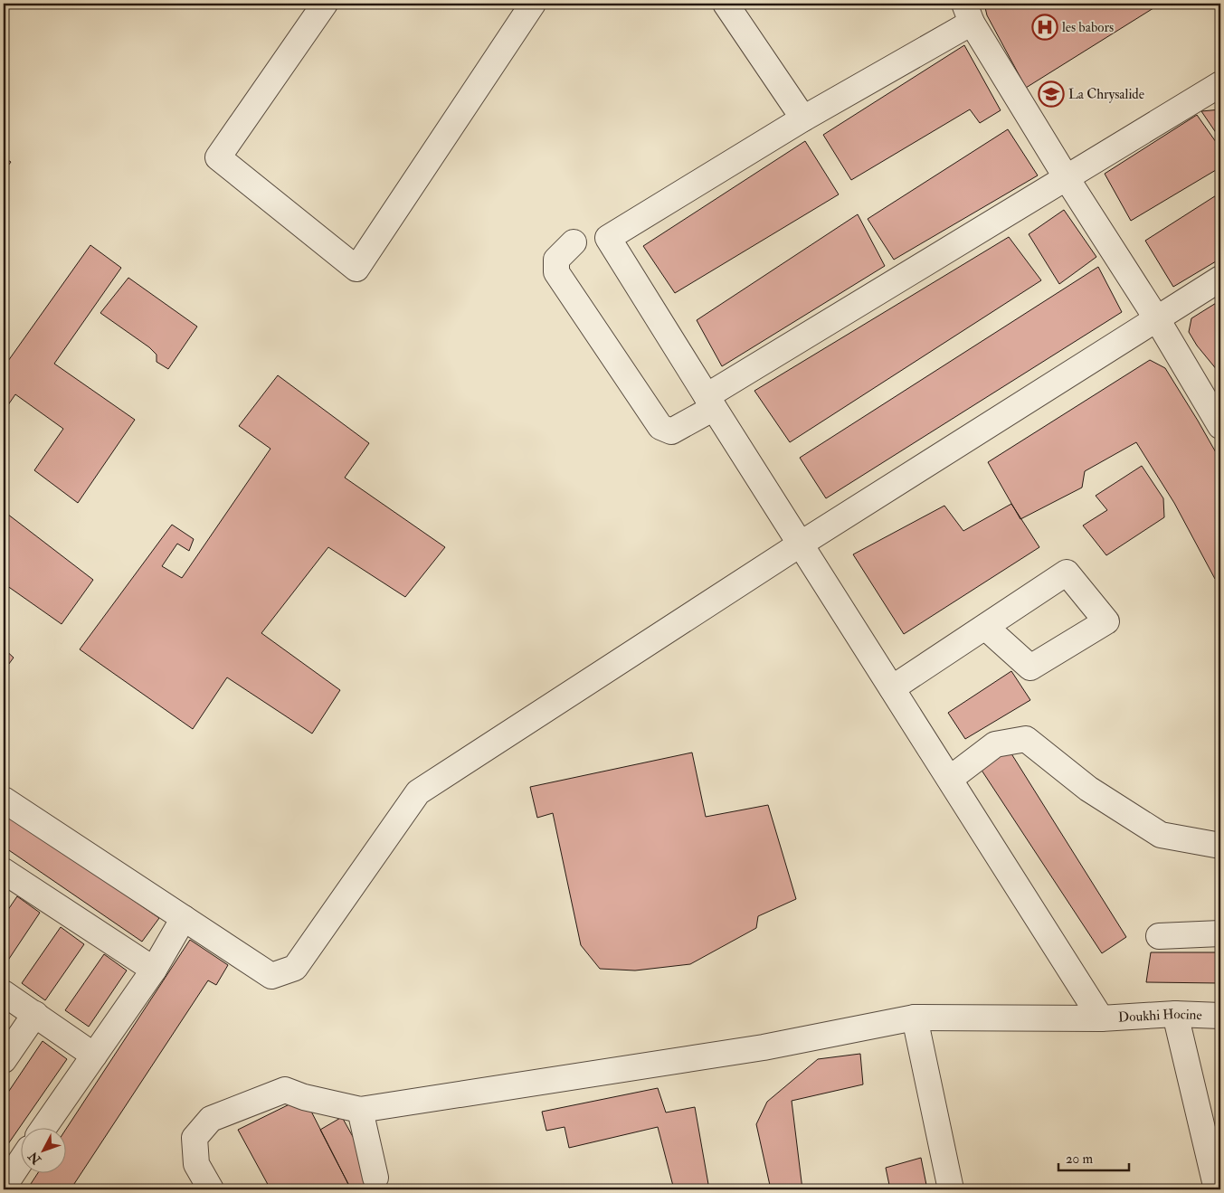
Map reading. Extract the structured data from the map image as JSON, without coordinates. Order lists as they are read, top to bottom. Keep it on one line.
{"streets":{"street":["Doukhi Hocine"]},"places":{"hospital":["les babors"],"school or university":["La Chrysalide"]},"scale_bar":"20 m","north":"bottom left"}
